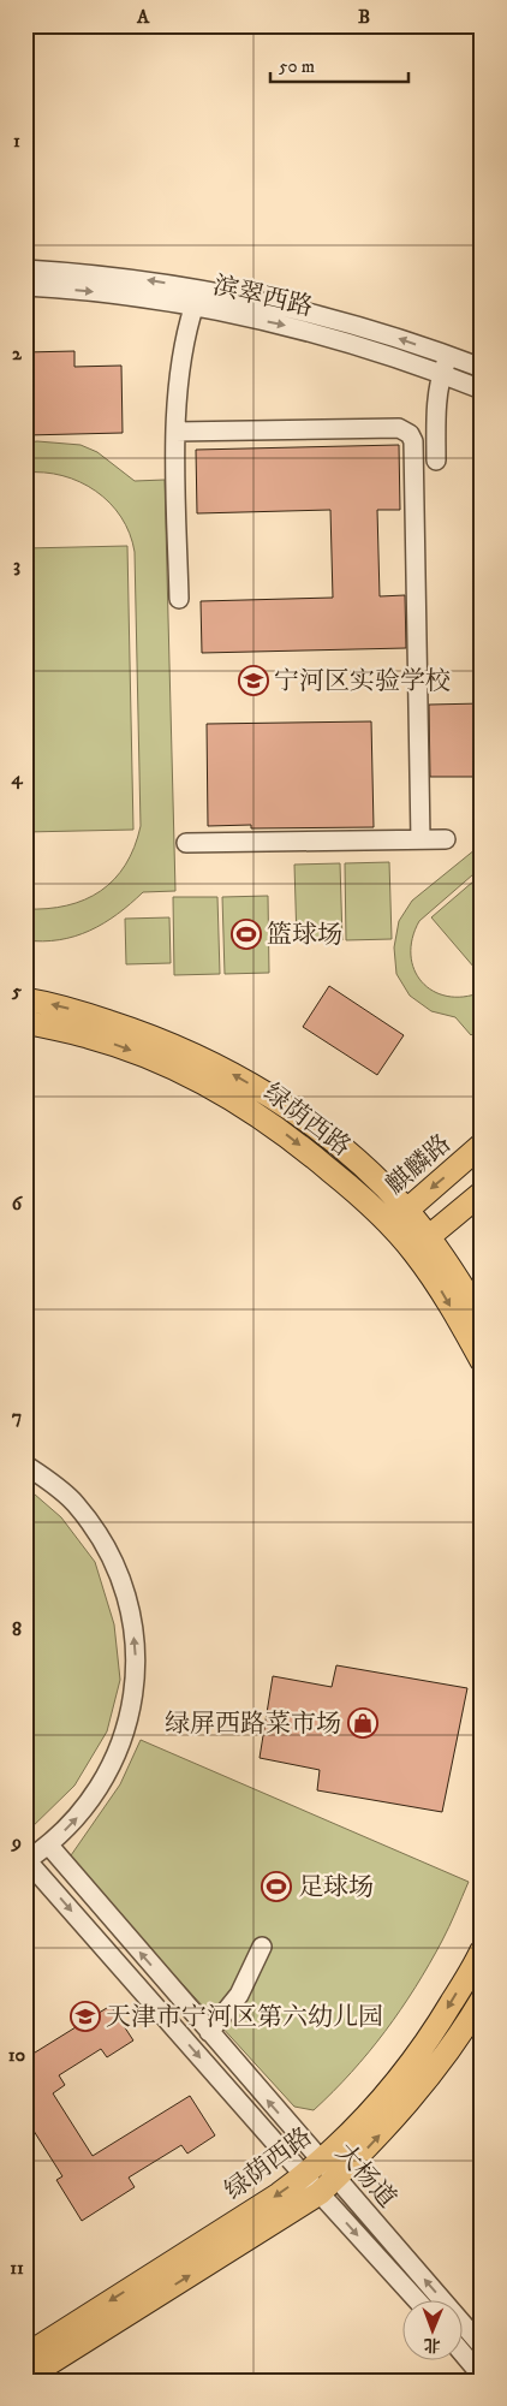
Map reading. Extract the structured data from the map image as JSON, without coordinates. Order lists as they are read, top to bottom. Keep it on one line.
{"streets":{"main road":["绿荫西路","麒麟路"],"street":["滨翠西路","大杨道"]},"crossings":[["绿荫西路","麒麟路"],["绿荫西路","大杨道"]],"places":{"school or university":["宁河区实验学校","天津市宁河区第六幼儿园"],"sports":["篮球场","足球场"],"shop":["绿屏西路菜市场"]},"scale_bar":"50 m","north":"bottom","grid":{"columns":["A","B"],"rows":["1","2","3","4","5","6","7","8","9","10","11"]}}
